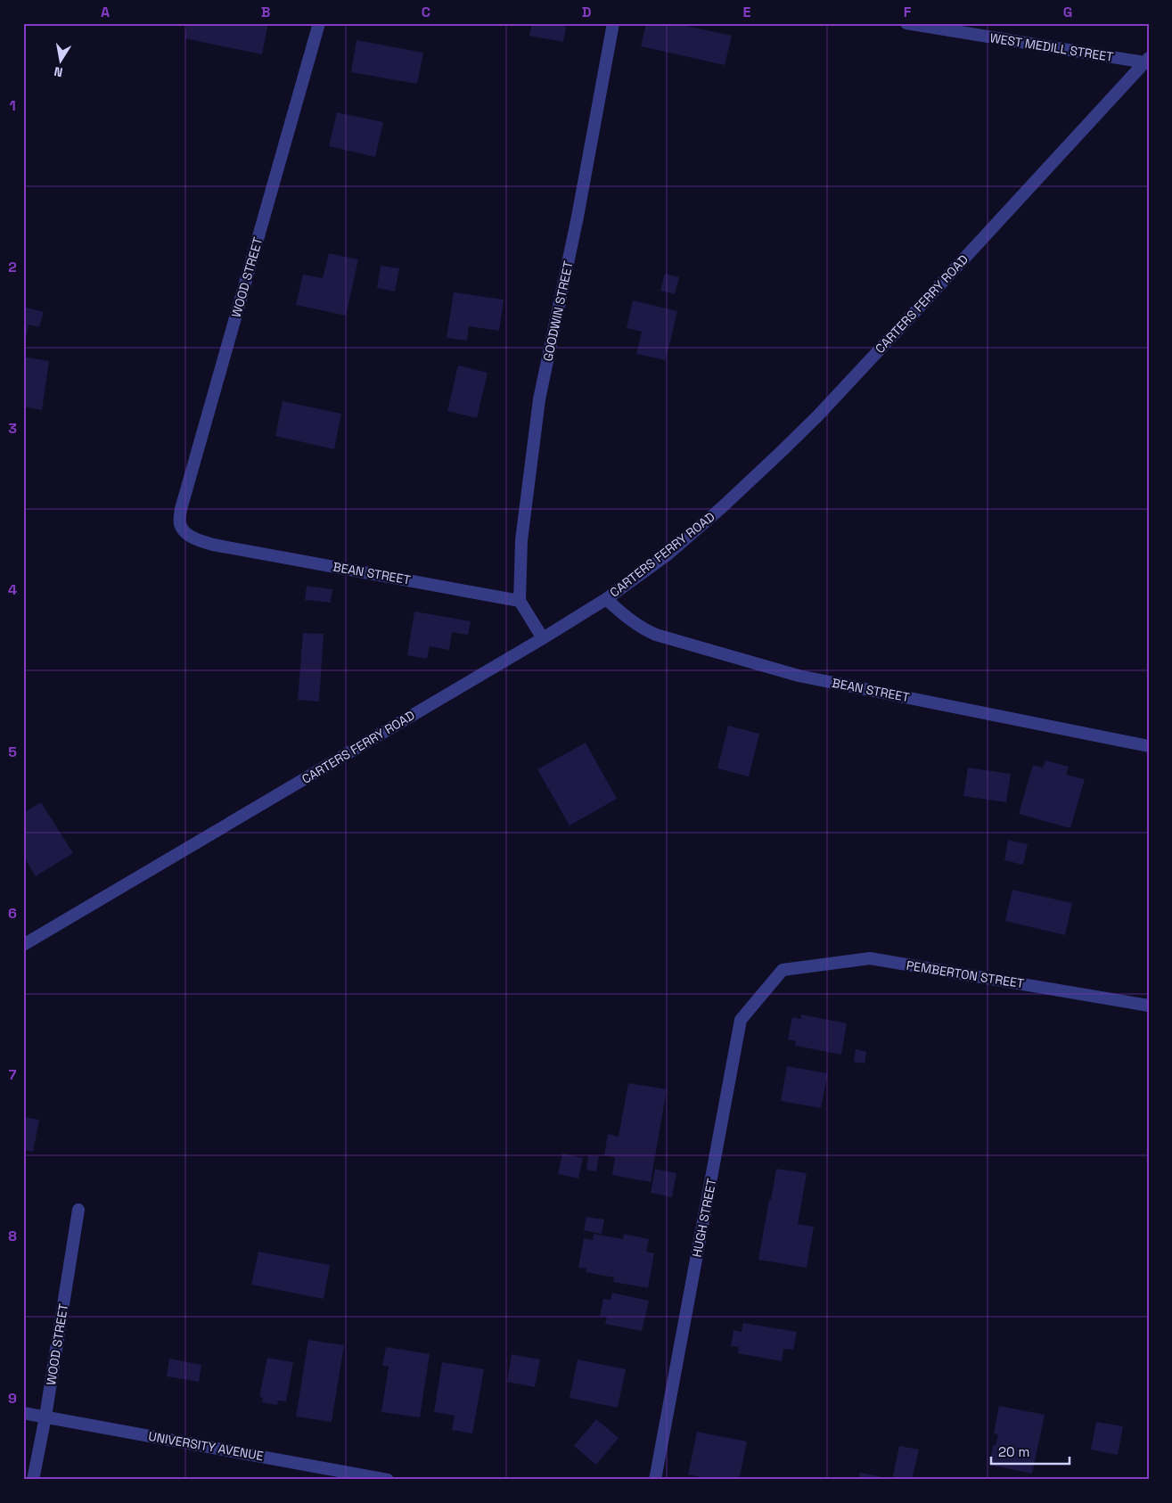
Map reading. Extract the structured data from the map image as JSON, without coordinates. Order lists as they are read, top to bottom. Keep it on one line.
{"streets":{"street":["WEST MEDILL STREET","WOOD STREET","CARTERS FERRY ROAD","GOODWIN STREET","BEAN STREET","PEMBERTON STREET","HUGH STREET","UNIVERSITY AVENUE"]},"crossings":[["WEST MEDILL STREET","CARTERS FERRY ROAD"],["WOOD STREET","BEAN STREET"],["WOOD STREET","UNIVERSITY AVENUE"],["CARTERS FERRY ROAD","BEAN STREET"],["GOODWIN STREET","BEAN STREET"],["PEMBERTON STREET","HUGH STREET"]],"scale_bar":"20 m","north":"bottom","grid":{"columns":["A","B","C","D","E","F","G"],"rows":["1","2","3","4","5","6","7","8","9"]}}
